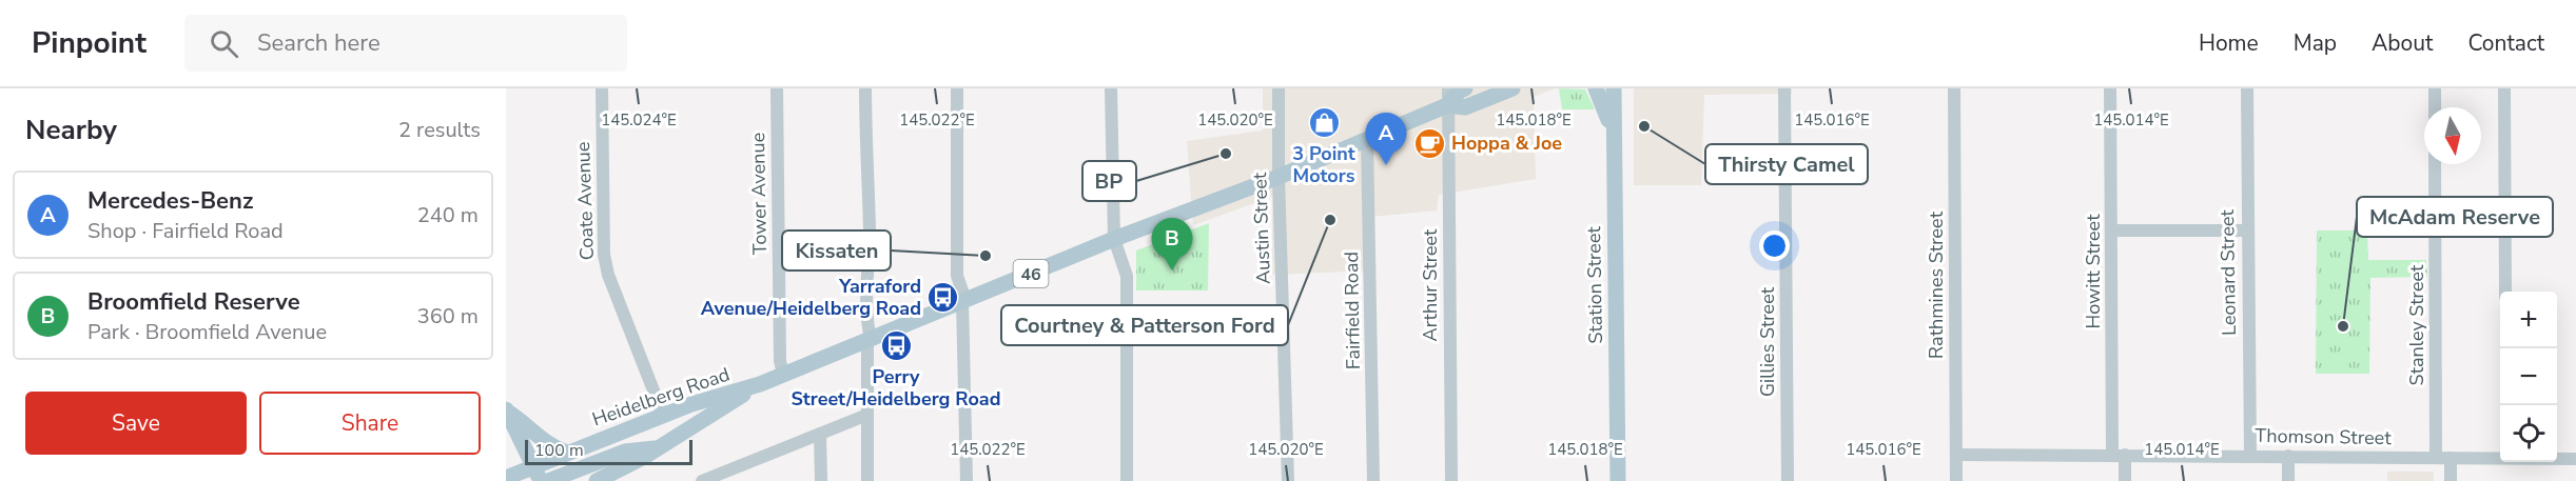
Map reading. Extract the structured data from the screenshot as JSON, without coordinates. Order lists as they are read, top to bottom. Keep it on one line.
{"streets":{"main road":["46","Station Street","Heidelberg Road"],"street":["Tower Avenue","Coate Avenue","Austin Street","Howitt Street","Leonard Street","Arthur Street","Rathmines Street","Fairfield Road","Stanley Street","Gillies Street","Thomson Street"]},"crossings":[["Tower Avenue","Heidelberg Road"],["Coate Avenue","Heidelberg Road"],["Austin Street","Heidelberg Road"],["Howitt Street","Thomson Street"],["Leonard Street","Thomson Street"],["Arthur Street","Heidelberg Road"],["Rathmines Street","Thomson Street"],["Fairfield Road","Heidelberg Road"],["Stanley Street","Thomson Street"]],"places":{"shop":["3 Point Motors"],"other":["Thirsty Camel","BP","Courtney & Patterson Ford","Kissaten","McAdam Reserve"],"cafe":["Hoppa & Joe"],"bus stop":["Yarraford Avenue/Heidelberg Road","Perry Street/Heidelberg Road"]},"scale_bar":"100 m","north":"bottom","page":{"header":"Pinpoint","search":"Search here","nav":["Home","Map","About","Contact"],"heading":["Nearby","2 results"],"pins":["A","B"],"list":[{"mark":"A","name":"Mercedes-Benz","note":"Shop · Fairfield Road","value":"240 m"},{"mark":"B","name":"Broomfield Reserve","note":"Park · Broomfield Avenue","value":"360 m"}],"map_buttons":["+","−"],"buttons":["Save","Share"],"scale":"100 m"},"coordinates":["145.024°E","145.022°E","145.020°E","145.018°E","145.016°E","145.014°E"]}
